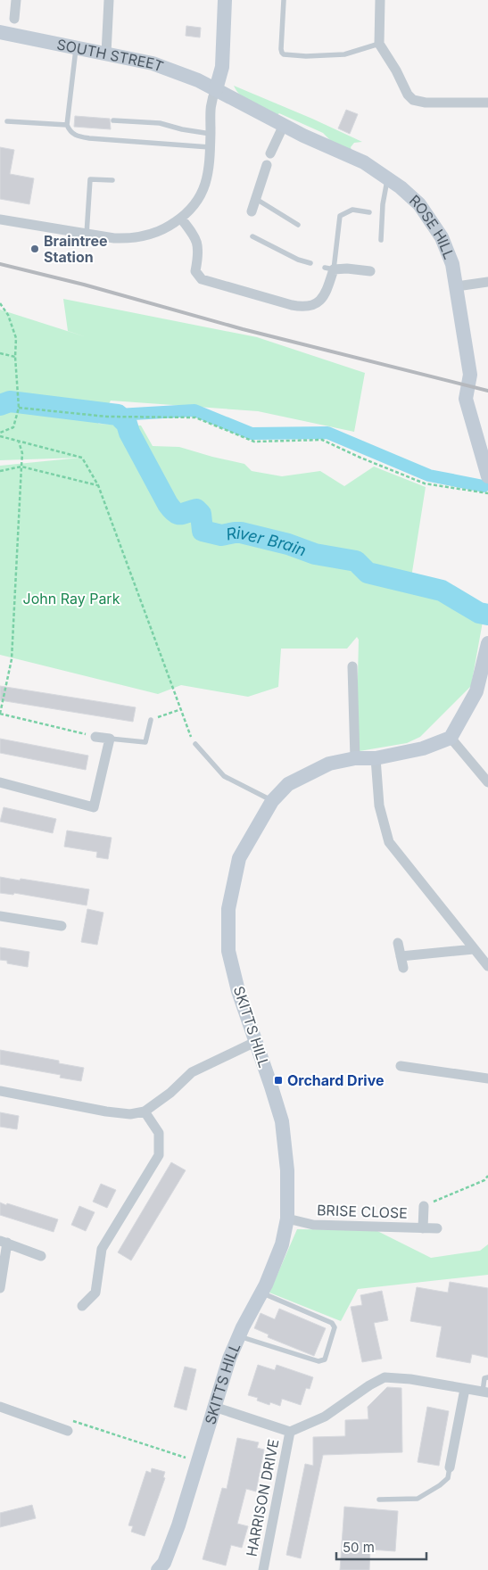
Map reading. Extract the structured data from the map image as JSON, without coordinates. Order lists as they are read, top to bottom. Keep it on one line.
{"streets":{"street":["SOUTH STREET","ROSE HILL","SKITTS HILL","BRISE CLOSE","HARRISON DRIVE"]},"crossings":[["SOUTH STREET","ROSE HILL"],["SKITTS HILL","BRISE CLOSE"]],"water":["River Brain"],"parks":["John Ray Park"],"places":{"other":["Braintree Station"],"transit":["Orchard Drive"]},"scale_bar":"50 m"}
